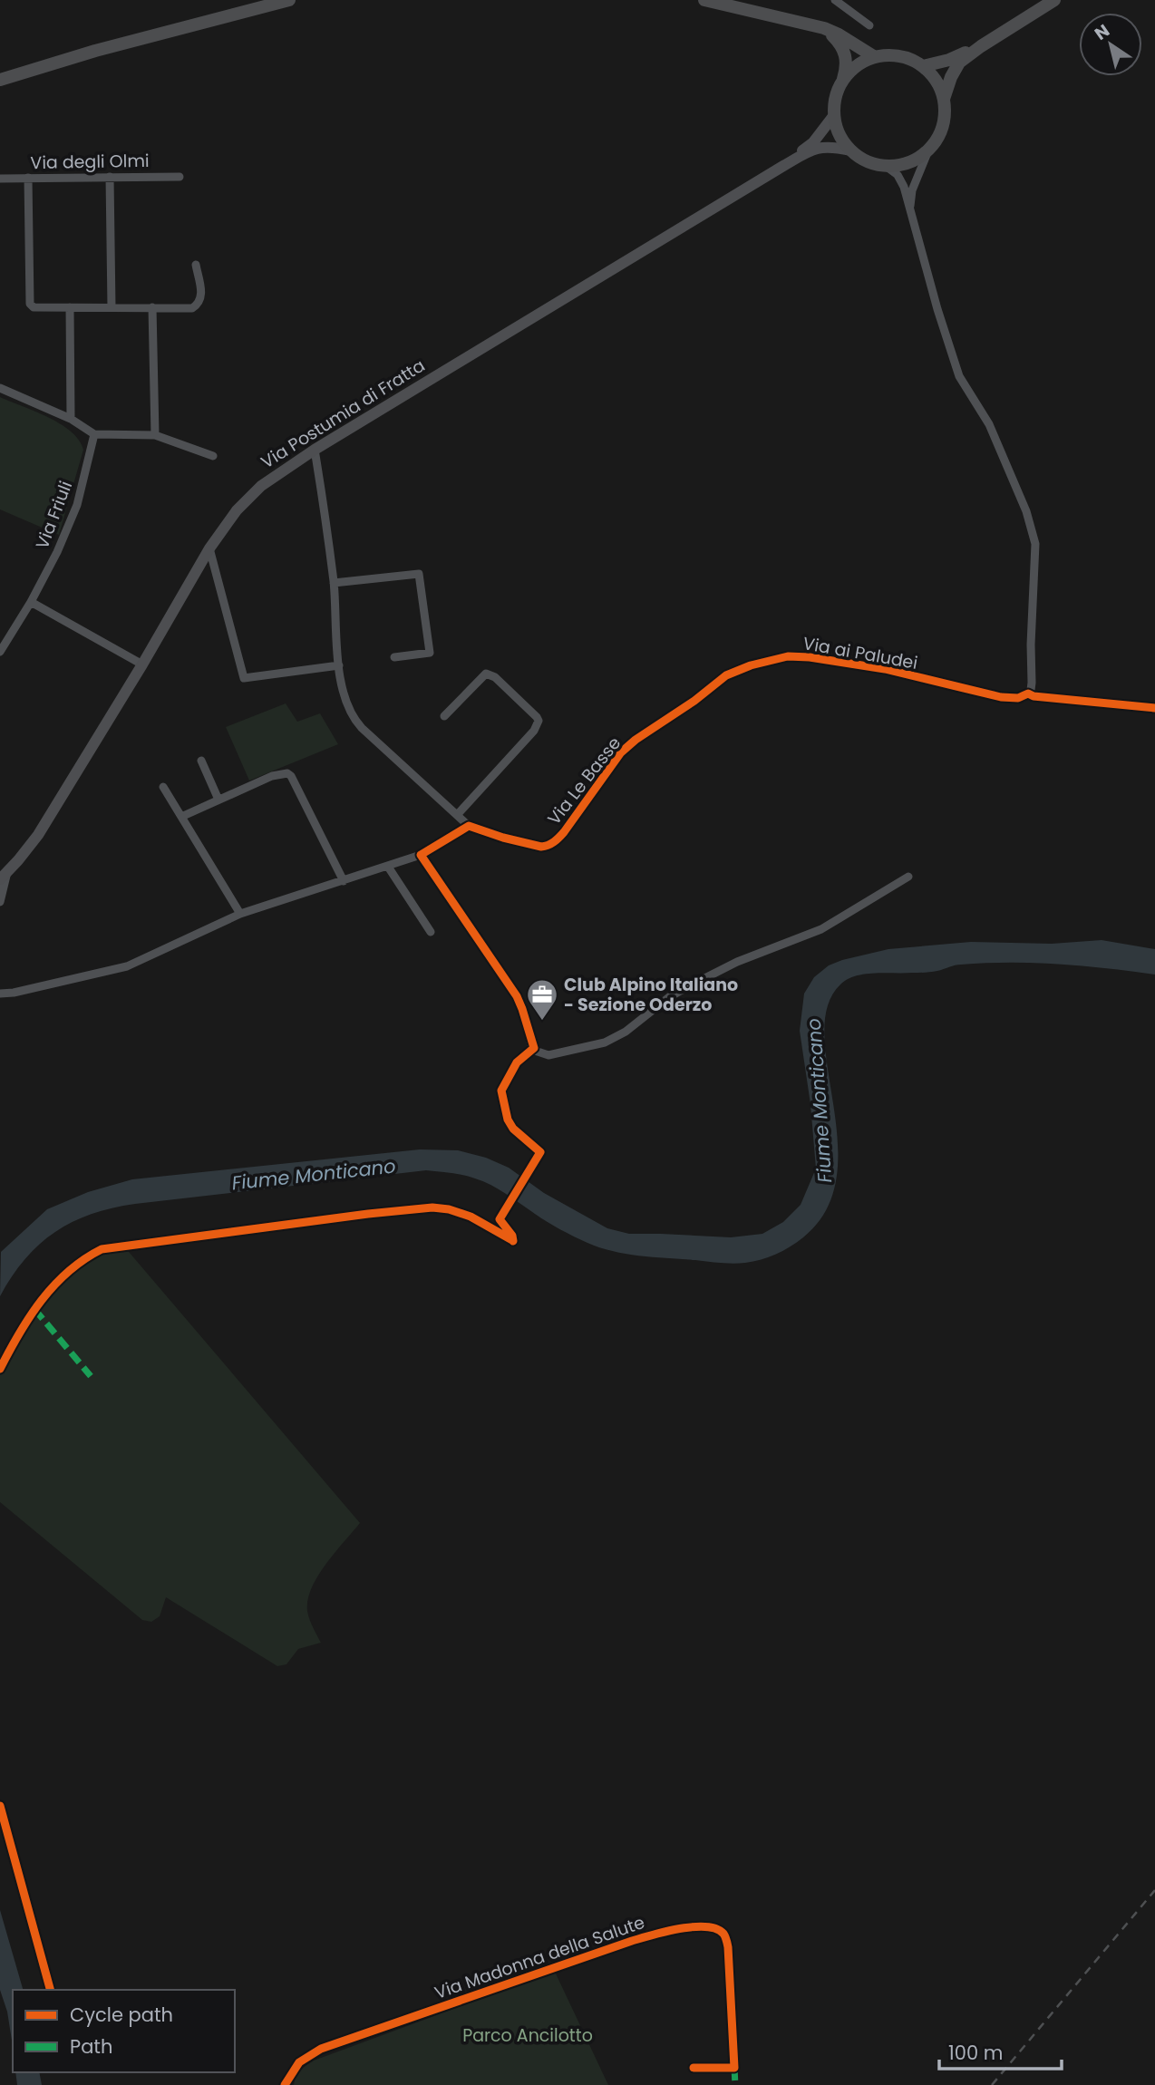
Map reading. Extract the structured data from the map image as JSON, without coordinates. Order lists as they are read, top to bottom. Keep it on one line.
{"streets":{"main road":["Via Postumia di Fratta"],"street":["Via degli Olmi","Via Friuli","Via ai Paludei","Via Le Basse","Via Madonna della Salute"]},"crossings":[["Via Postumia di Fratta","Via ai Paludei"],["Via Postumia di Fratta","Via Le Basse"],["Via ai Paludei","Via Le Basse"]],"water":["Fiume Monticano"],"parks":["Parco Ancilotto"],"places":{"office":["Club Alpino Italiano - Sezione Oderzo"]},"legend":["Cycle path","Path"],"scale_bar":"100 m","north":"top left"}
